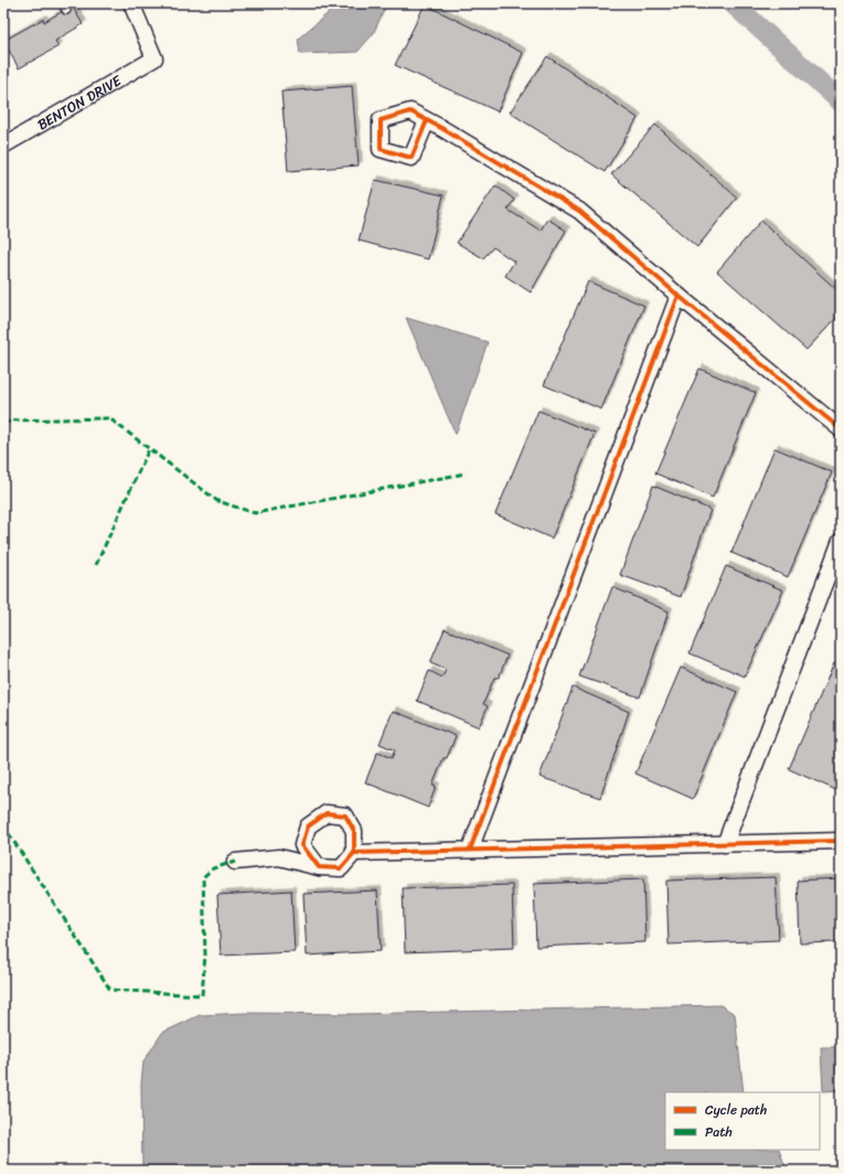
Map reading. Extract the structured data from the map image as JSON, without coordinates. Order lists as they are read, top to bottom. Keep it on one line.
{"streets":{"street":["BENTON DRIVE"]},"legend":["Cycle path","Path"]}
